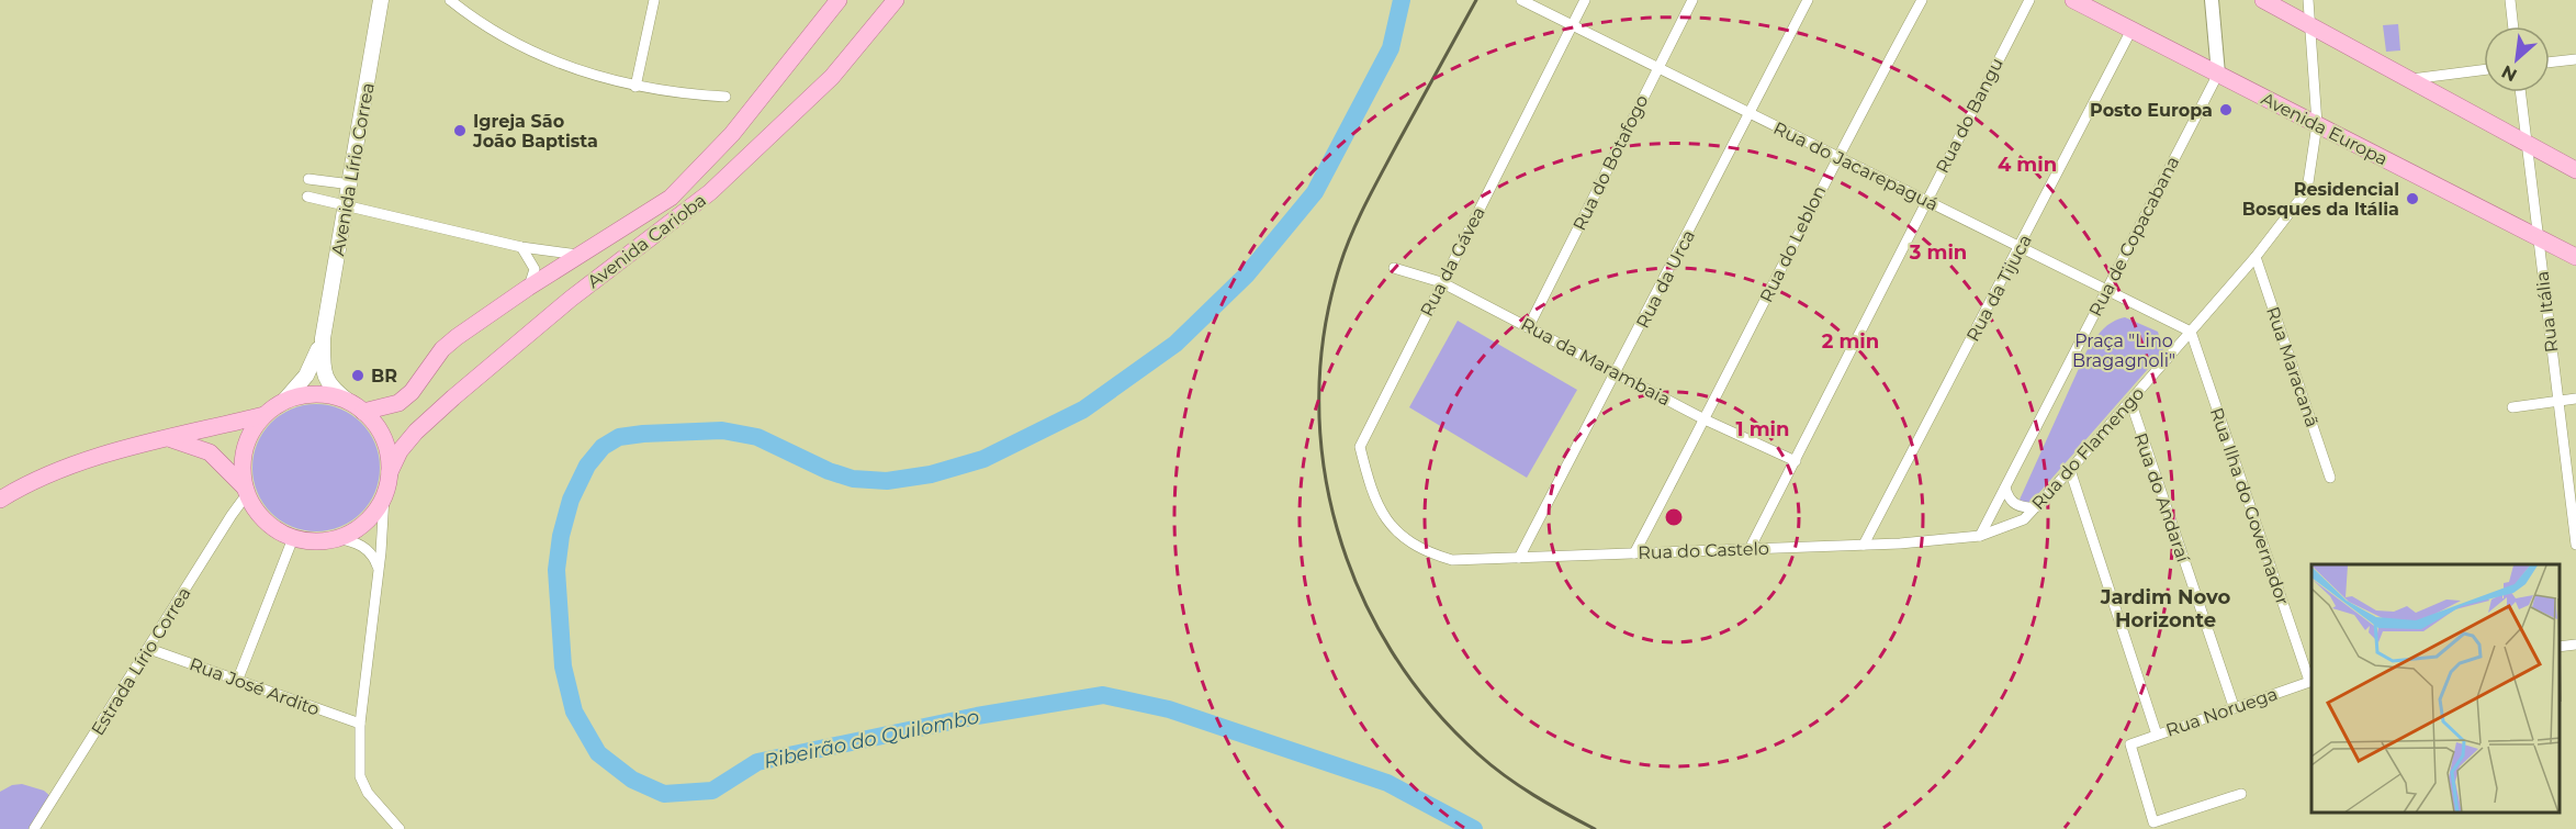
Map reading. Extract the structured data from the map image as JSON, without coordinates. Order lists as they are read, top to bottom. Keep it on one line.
{"streets":{"main road":["Avenida Europa","Avenida Lírio Correa","Avenida Carioba"],"street":["Rua do Bangu","Rua do Botafogo","Rua do Jacarepaguá","Rua de Copacabana","Rua do Leblon","Rua da Gávea","Rua da Urca","Rua da Tijuca","Rua Itália","Rua da Marambaia","Rua Maracanã","Rua do Flamengo","Rua do Andaraí","Rua Ilha do Governador","Rua do Castelo","Estrada Lírio Correa","Rua José Ardito","Rua Noruega"]},"crossings":[["Rua do Bangu","Rua do Jacarepaguá"],["Rua do Bangu","Rua da Marambaia"],["Rua do Bangu","Rua do Castelo"],["Avenida Europa","Rua de Copacabana"],["Avenida Europa","Rua da Tijuca"],["Avenida Europa","Rua Itália"],["Avenida Europa","Rua do Flamengo"],["Rua do Botafogo","Rua do Jacarepaguá"],["Rua do Botafogo","Rua da Marambaia"],["Rua do Jacarepaguá","Rua de Copacabana"],["Rua do Jacarepaguá","Rua do Leblon"],["Rua do Jacarepaguá","Rua da Gávea"],["Rua do Jacarepaguá","Rua da Urca"],["Rua do Jacarepaguá","Rua da Tijuca"],["Rua do Jacarepaguá","Rua do Flamengo"],["Rua do Jacarepaguá","Rua Ilha do Governador"],["Avenida Lírio Correa","Avenida Carioba"],["Avenida Lírio Correa","Estrada Lírio Correa"],["Rua de Copacabana","Rua do Castelo"],["Avenida Carioba","Estrada Lírio Correa"],["Rua do Leblon","Rua da Marambaia"],["Rua do Leblon","Rua do Castelo"],["Rua da Gávea","Rua da Marambaia"],["Rua da Gávea","Rua do Castelo"],["Rua da Urca","Rua da Marambaia"],["Rua da Urca","Rua do Castelo"],["Rua da Tijuca","Rua do Castelo"],["Rua Maracanã","Rua do Flamengo"],["Rua do Flamengo","Rua do Andaraí"],["Rua do Flamengo","Rua Ilha do Governador"],["Rua do Flamengo","Rua do Castelo"],["Rua do Andaraí","Rua Noruega"],["Rua Ilha do Governador","Rua Noruega"],["Estrada Lírio Correa","Rua José Ardito"]],"districts":["Jardim Novo Horizonte"],"water":["Ribeirão do Quilombo"],"parks":["Praça \"Lino Bragagnoli\""],"places":["Posto Europa","Igreja São João Baptista","Residencial Bosques da Itália","BR"],"north":"bottom left","rings":["4 min","3 min","2 min","1 min"]}
